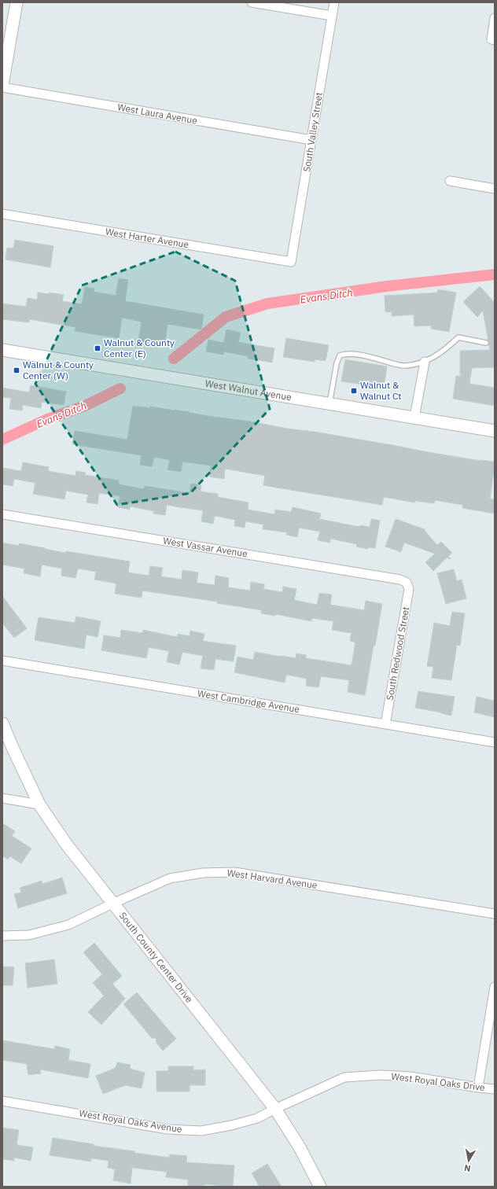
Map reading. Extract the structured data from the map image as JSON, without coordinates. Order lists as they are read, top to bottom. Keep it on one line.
{"streets":{"street":["West Laura Avenue","South Valley Street","West Harter Avenue","West Walnut Avenue","West Vassar Avenue","South Redwood Street","West Cambridge Avenue","West Harvard Avenue","South County Center Drive","West Royal Oaks Drive","West Royal Oaks Avenue"]},"crossings":[["West Laura Avenue","South Valley Street"],["South Valley Street","West Harter Avenue"],["West Vassar Avenue","South Redwood Street"],["South Redwood Street","West Cambridge Avenue"],["West Harvard Avenue","South County Center Drive"],["South County Center Drive","West Royal Oaks Drive"],["South County Center Drive","West Royal Oaks Avenue"],["West Royal Oaks Drive","West Royal Oaks Avenue"]],"water":["Evans Ditch"],"places":{"transit":["Walnut & County Center (E)","Walnut & County Center (W)","Walnut & Walnut Ct"]},"north":"bottom"}
